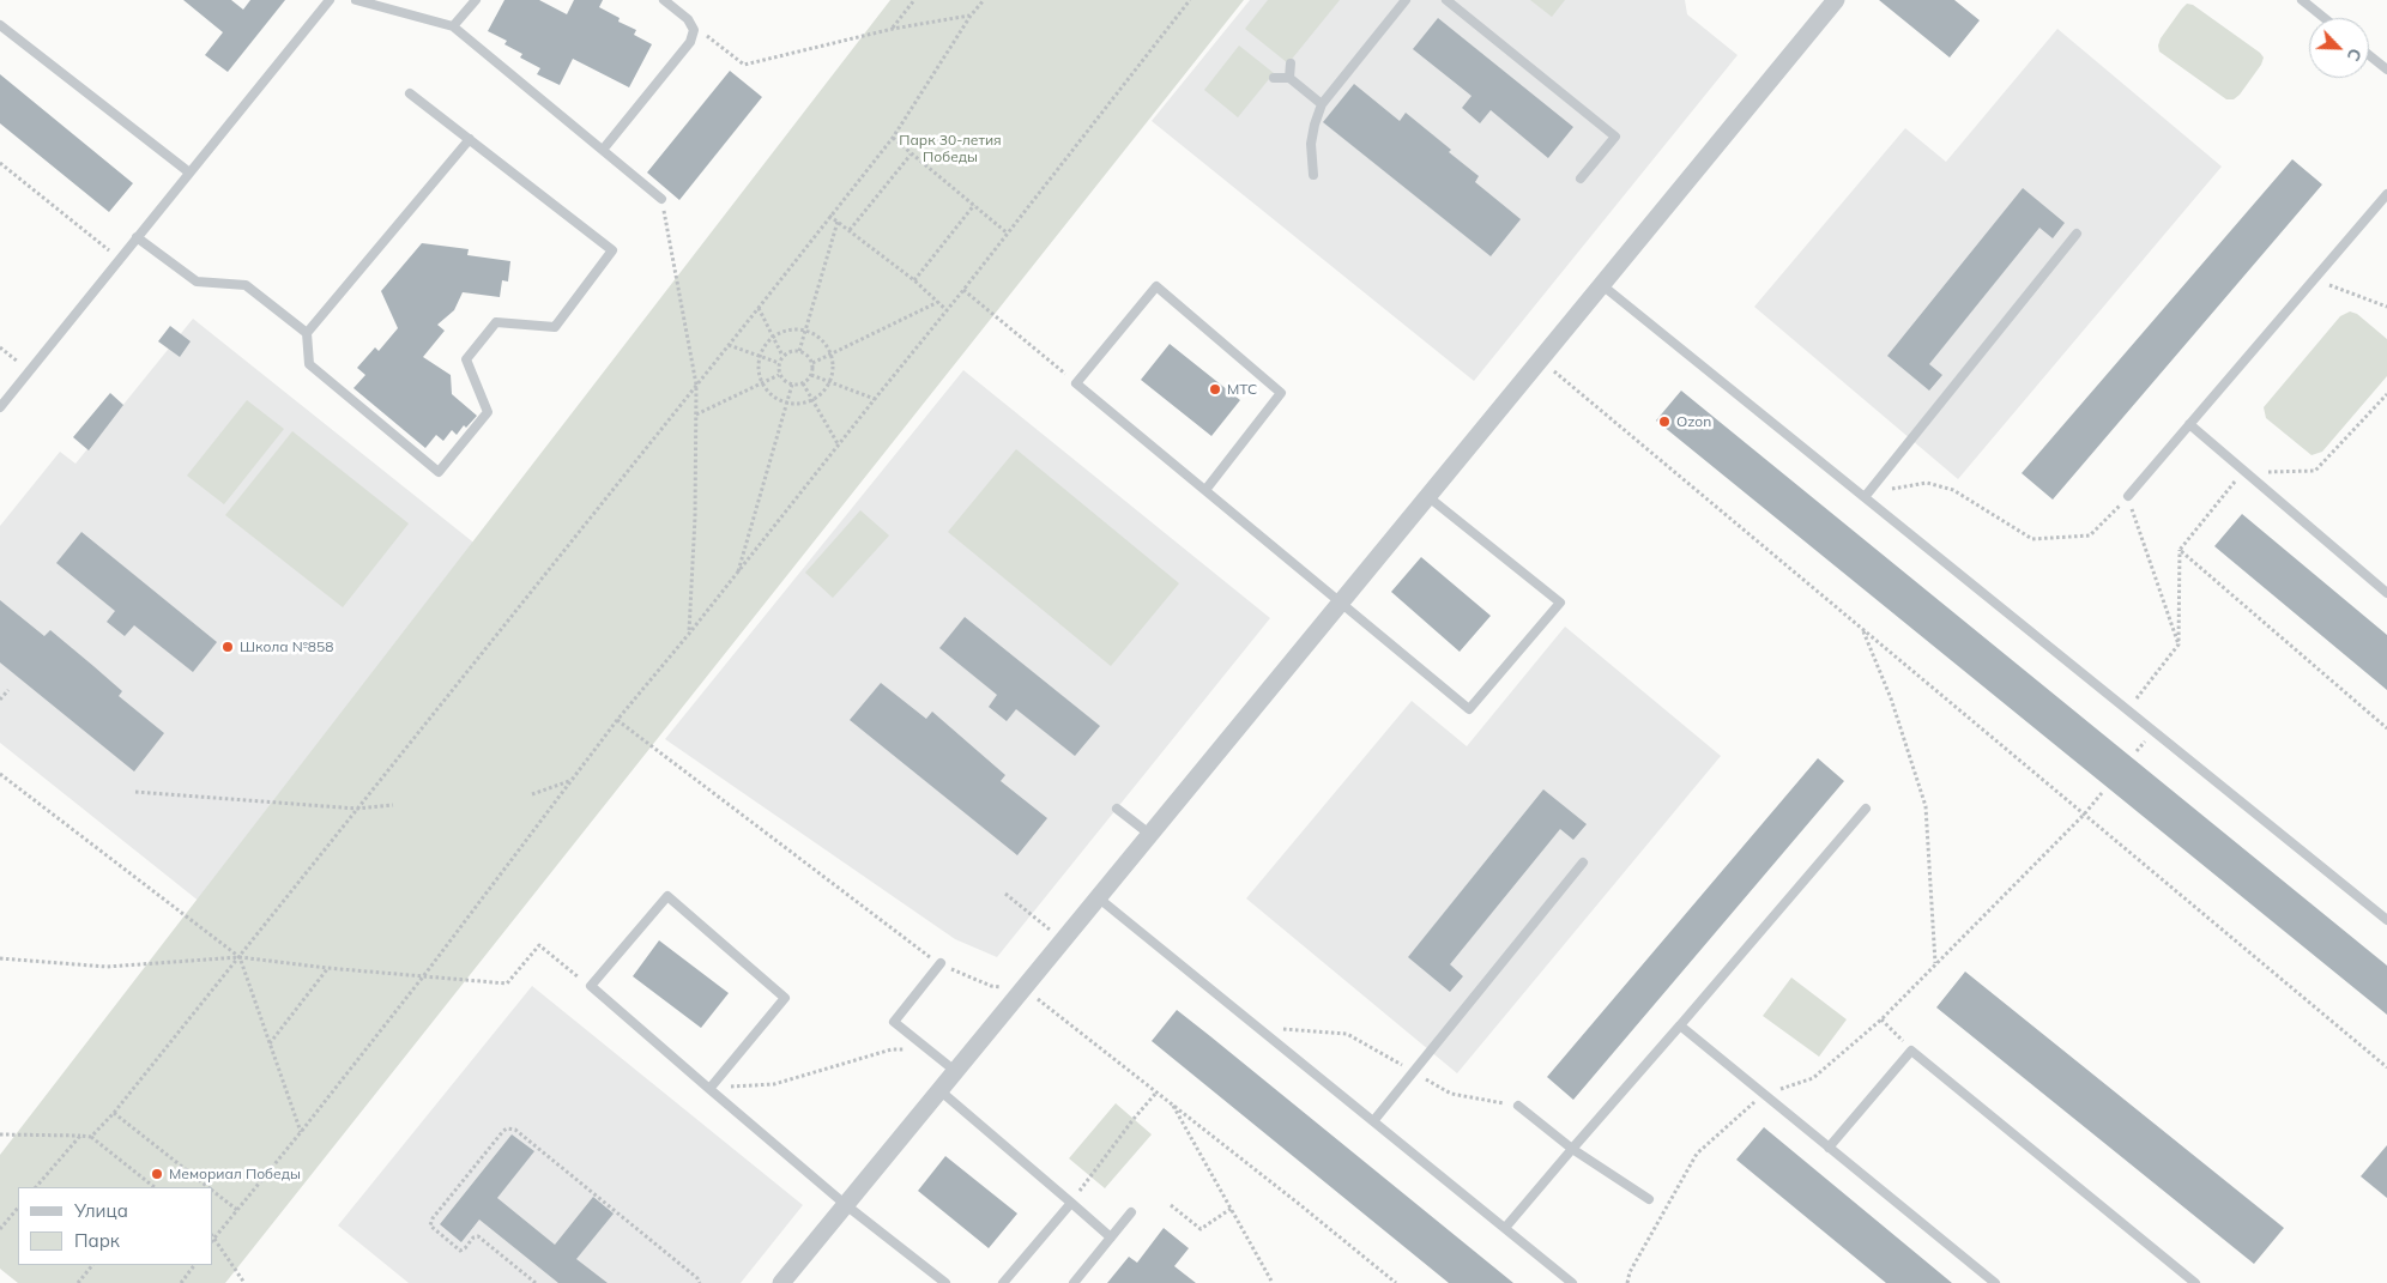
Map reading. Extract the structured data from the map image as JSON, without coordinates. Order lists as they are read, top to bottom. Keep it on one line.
{"parks":["Парк 30-летия Победы"],"places":["МТС","Ozon","Школа №858","Мемориал Победы"],"legend":["Улица","Парк"],"north":"bottom right"}
